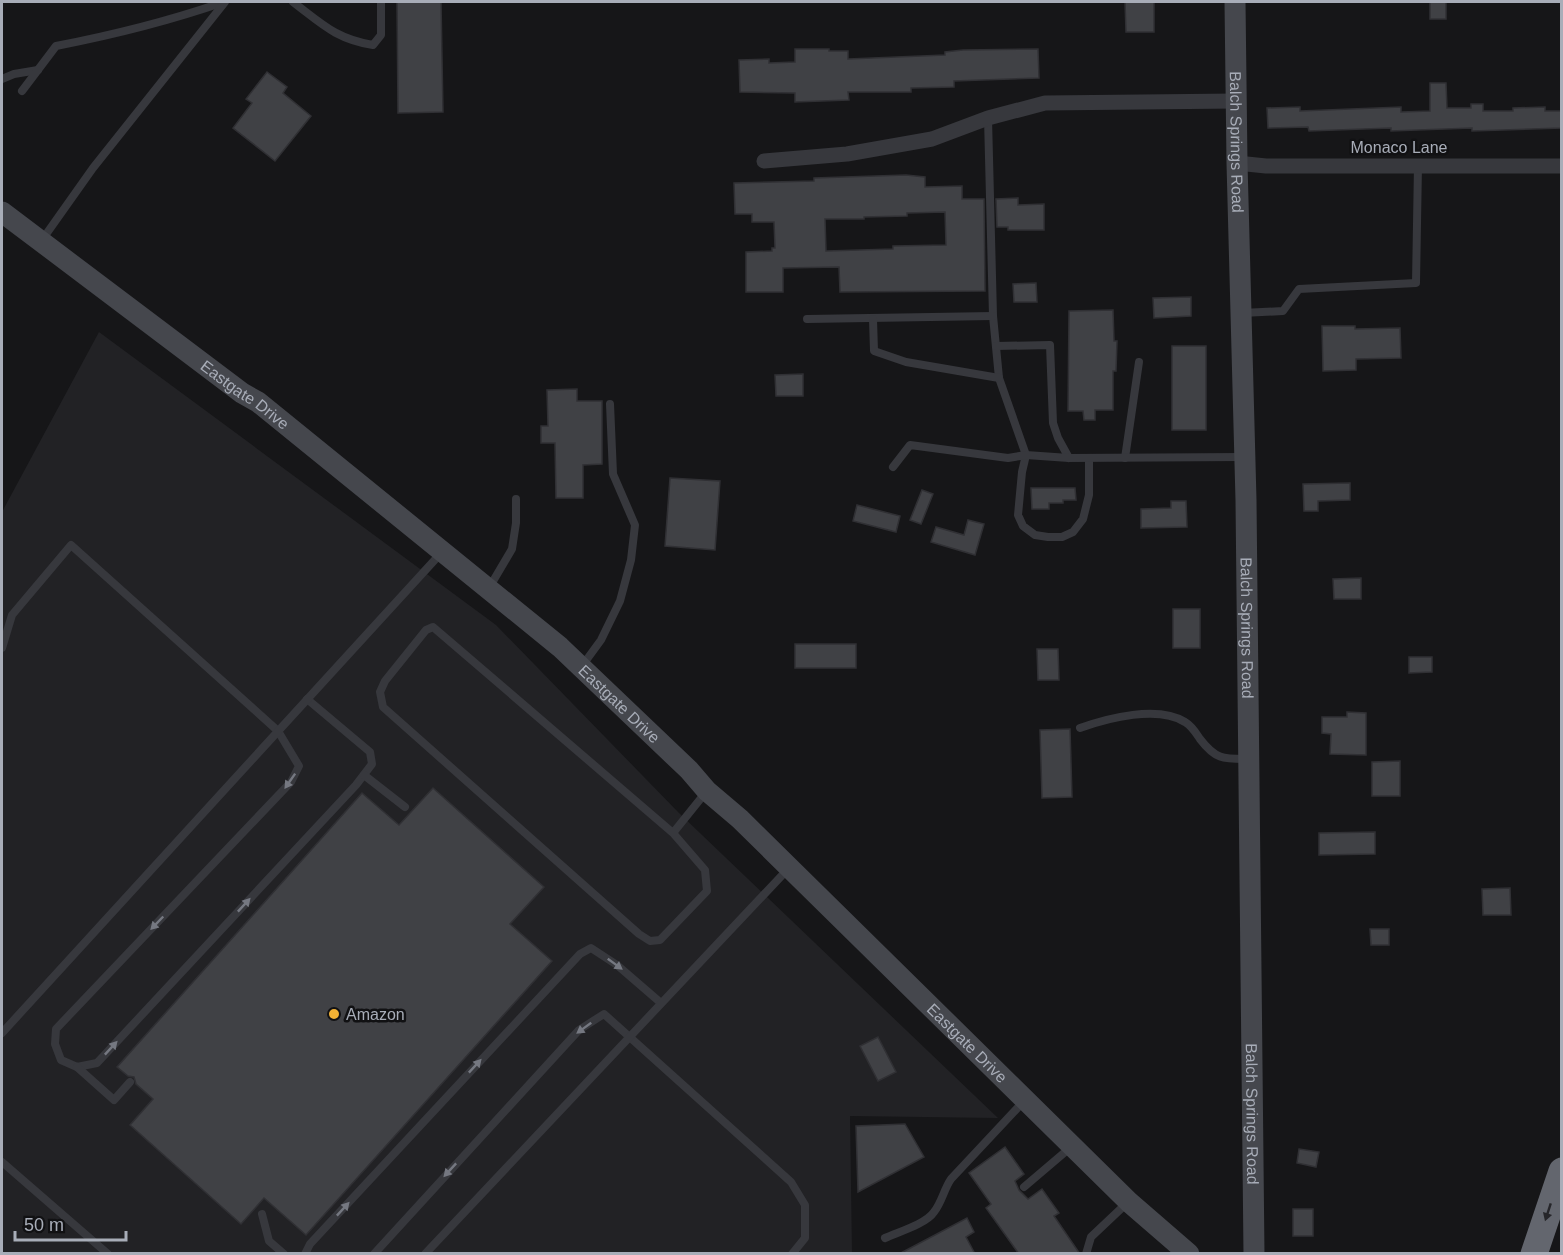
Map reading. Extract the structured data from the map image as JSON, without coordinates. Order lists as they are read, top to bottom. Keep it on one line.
{"streets":{"street":["Balch Springs Road","Monaco Lane","Eastgate Drive"]},"crossings":[["Balch Springs Road","Monaco Lane"]],"places":["Amazon"],"scale_bar":"50 m"}
